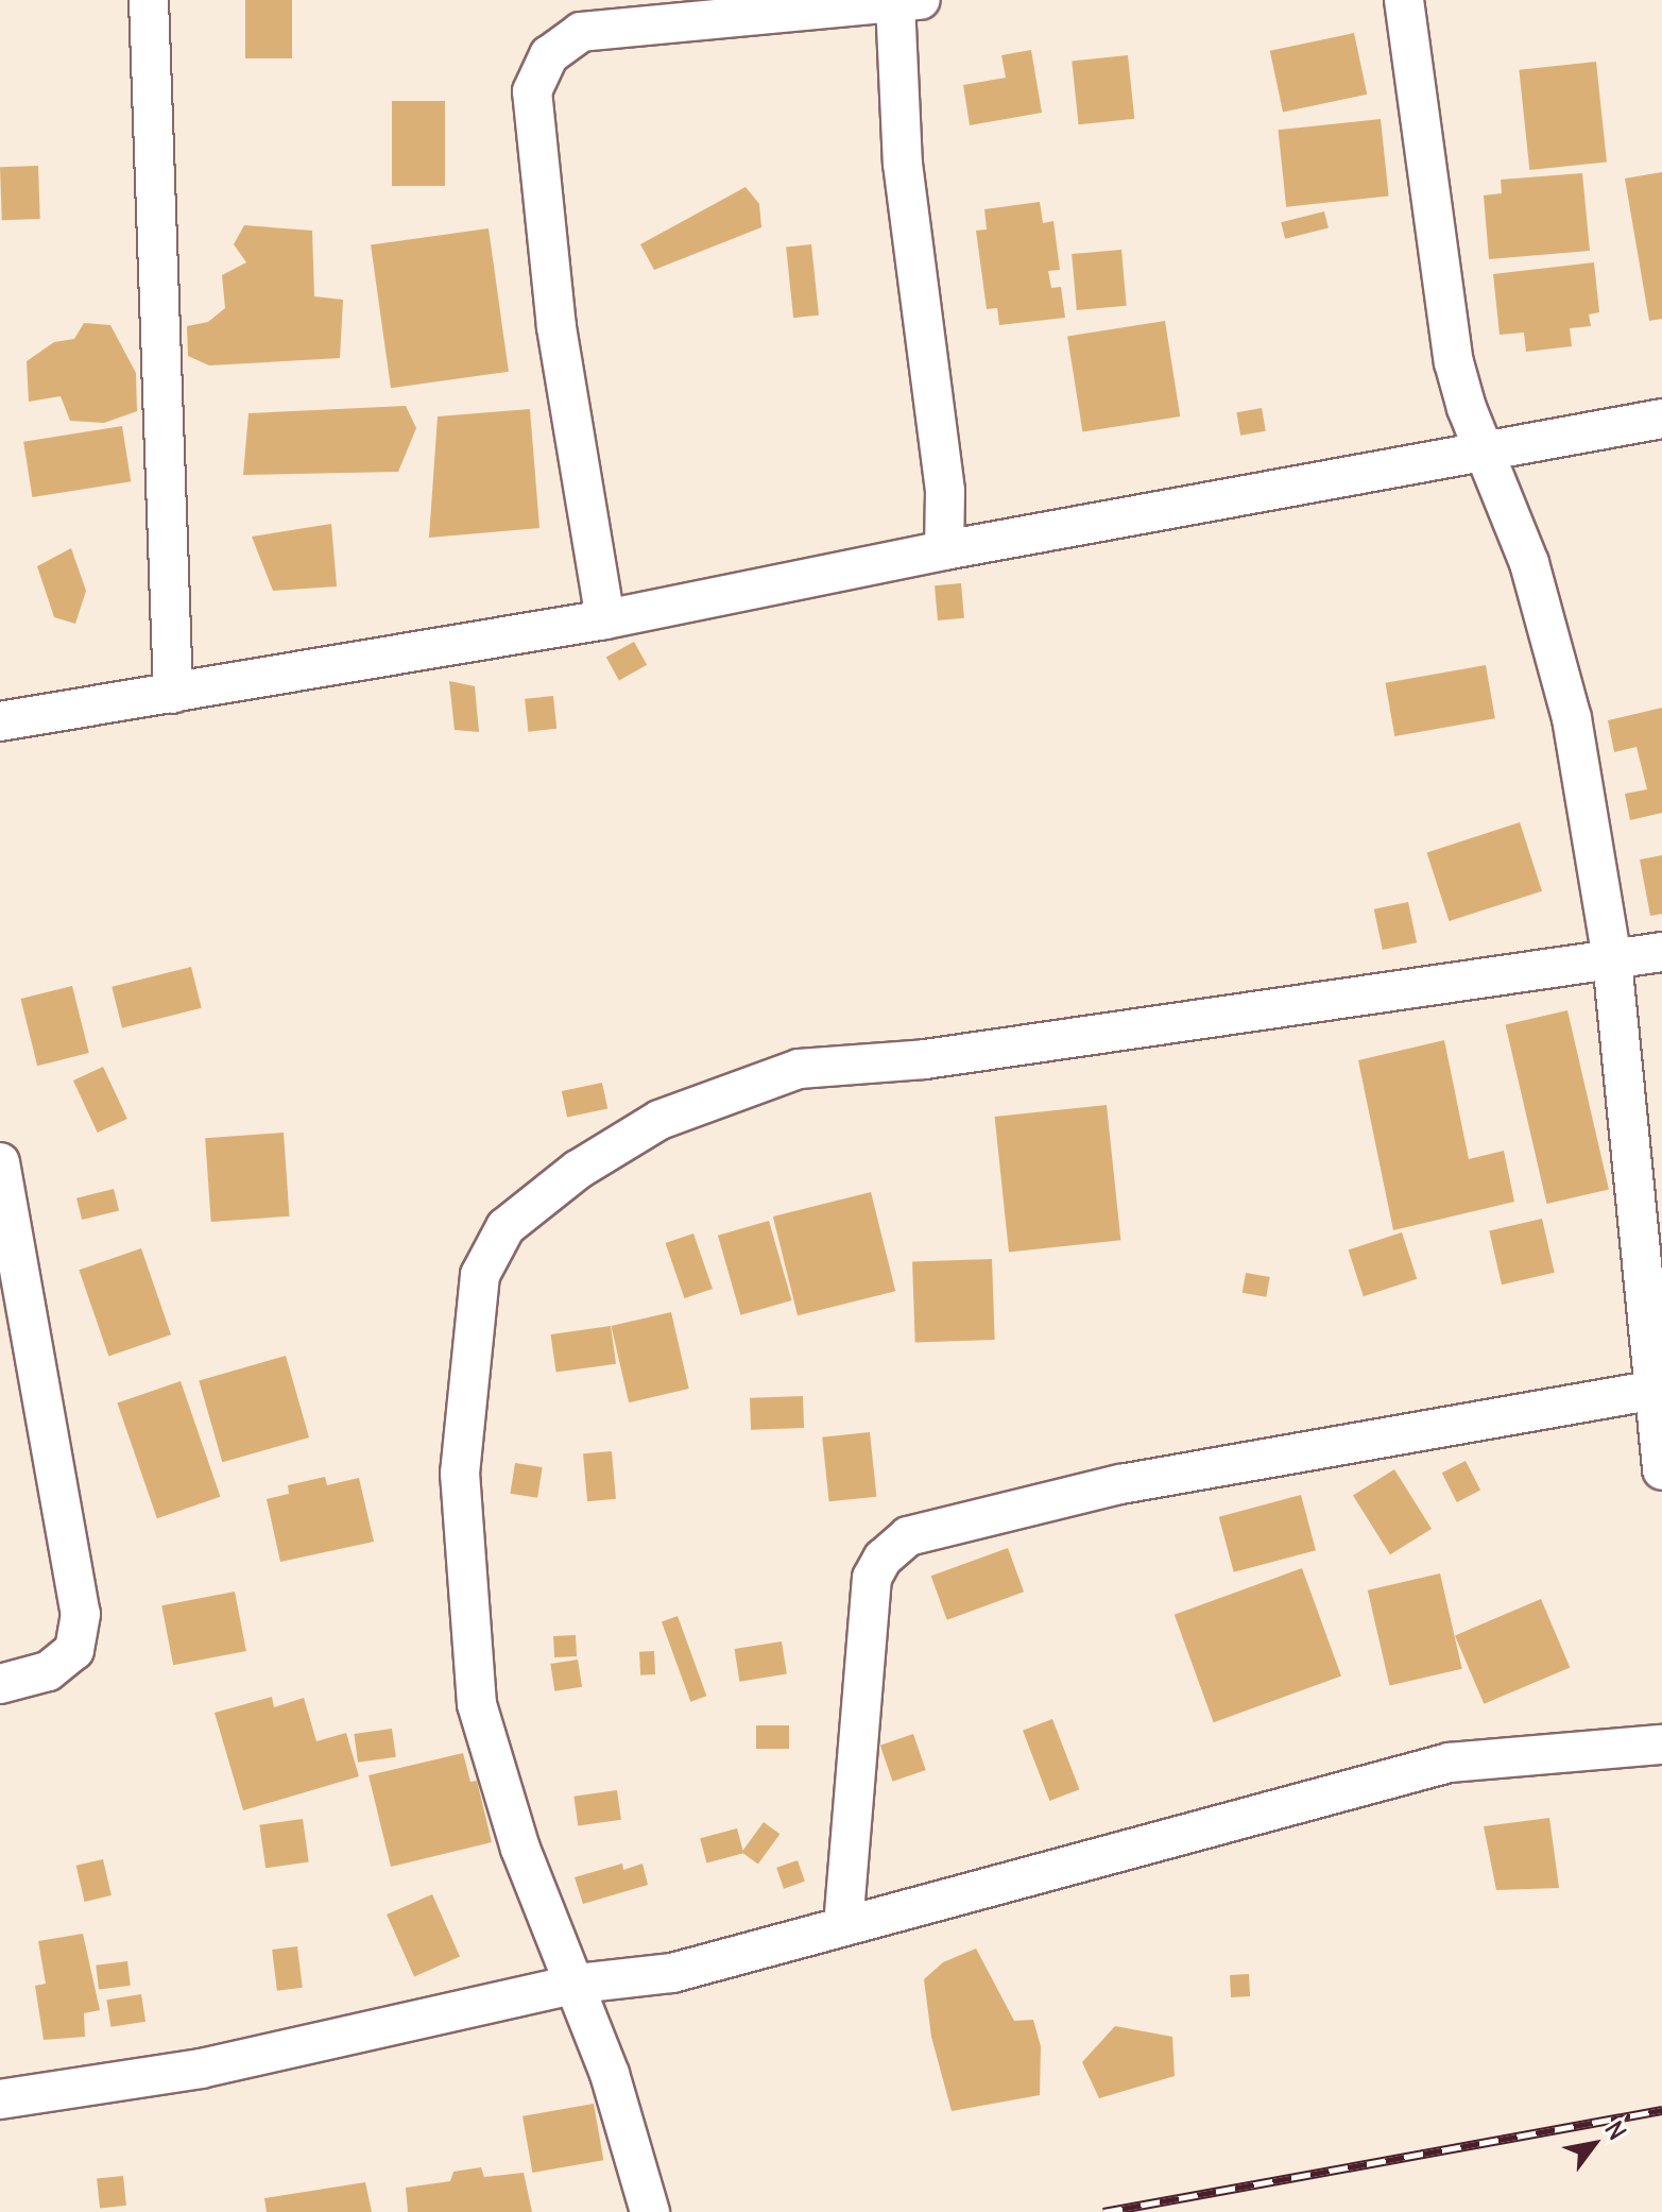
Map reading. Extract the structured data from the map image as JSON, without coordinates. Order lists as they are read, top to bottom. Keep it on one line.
{"north":"top right"}
